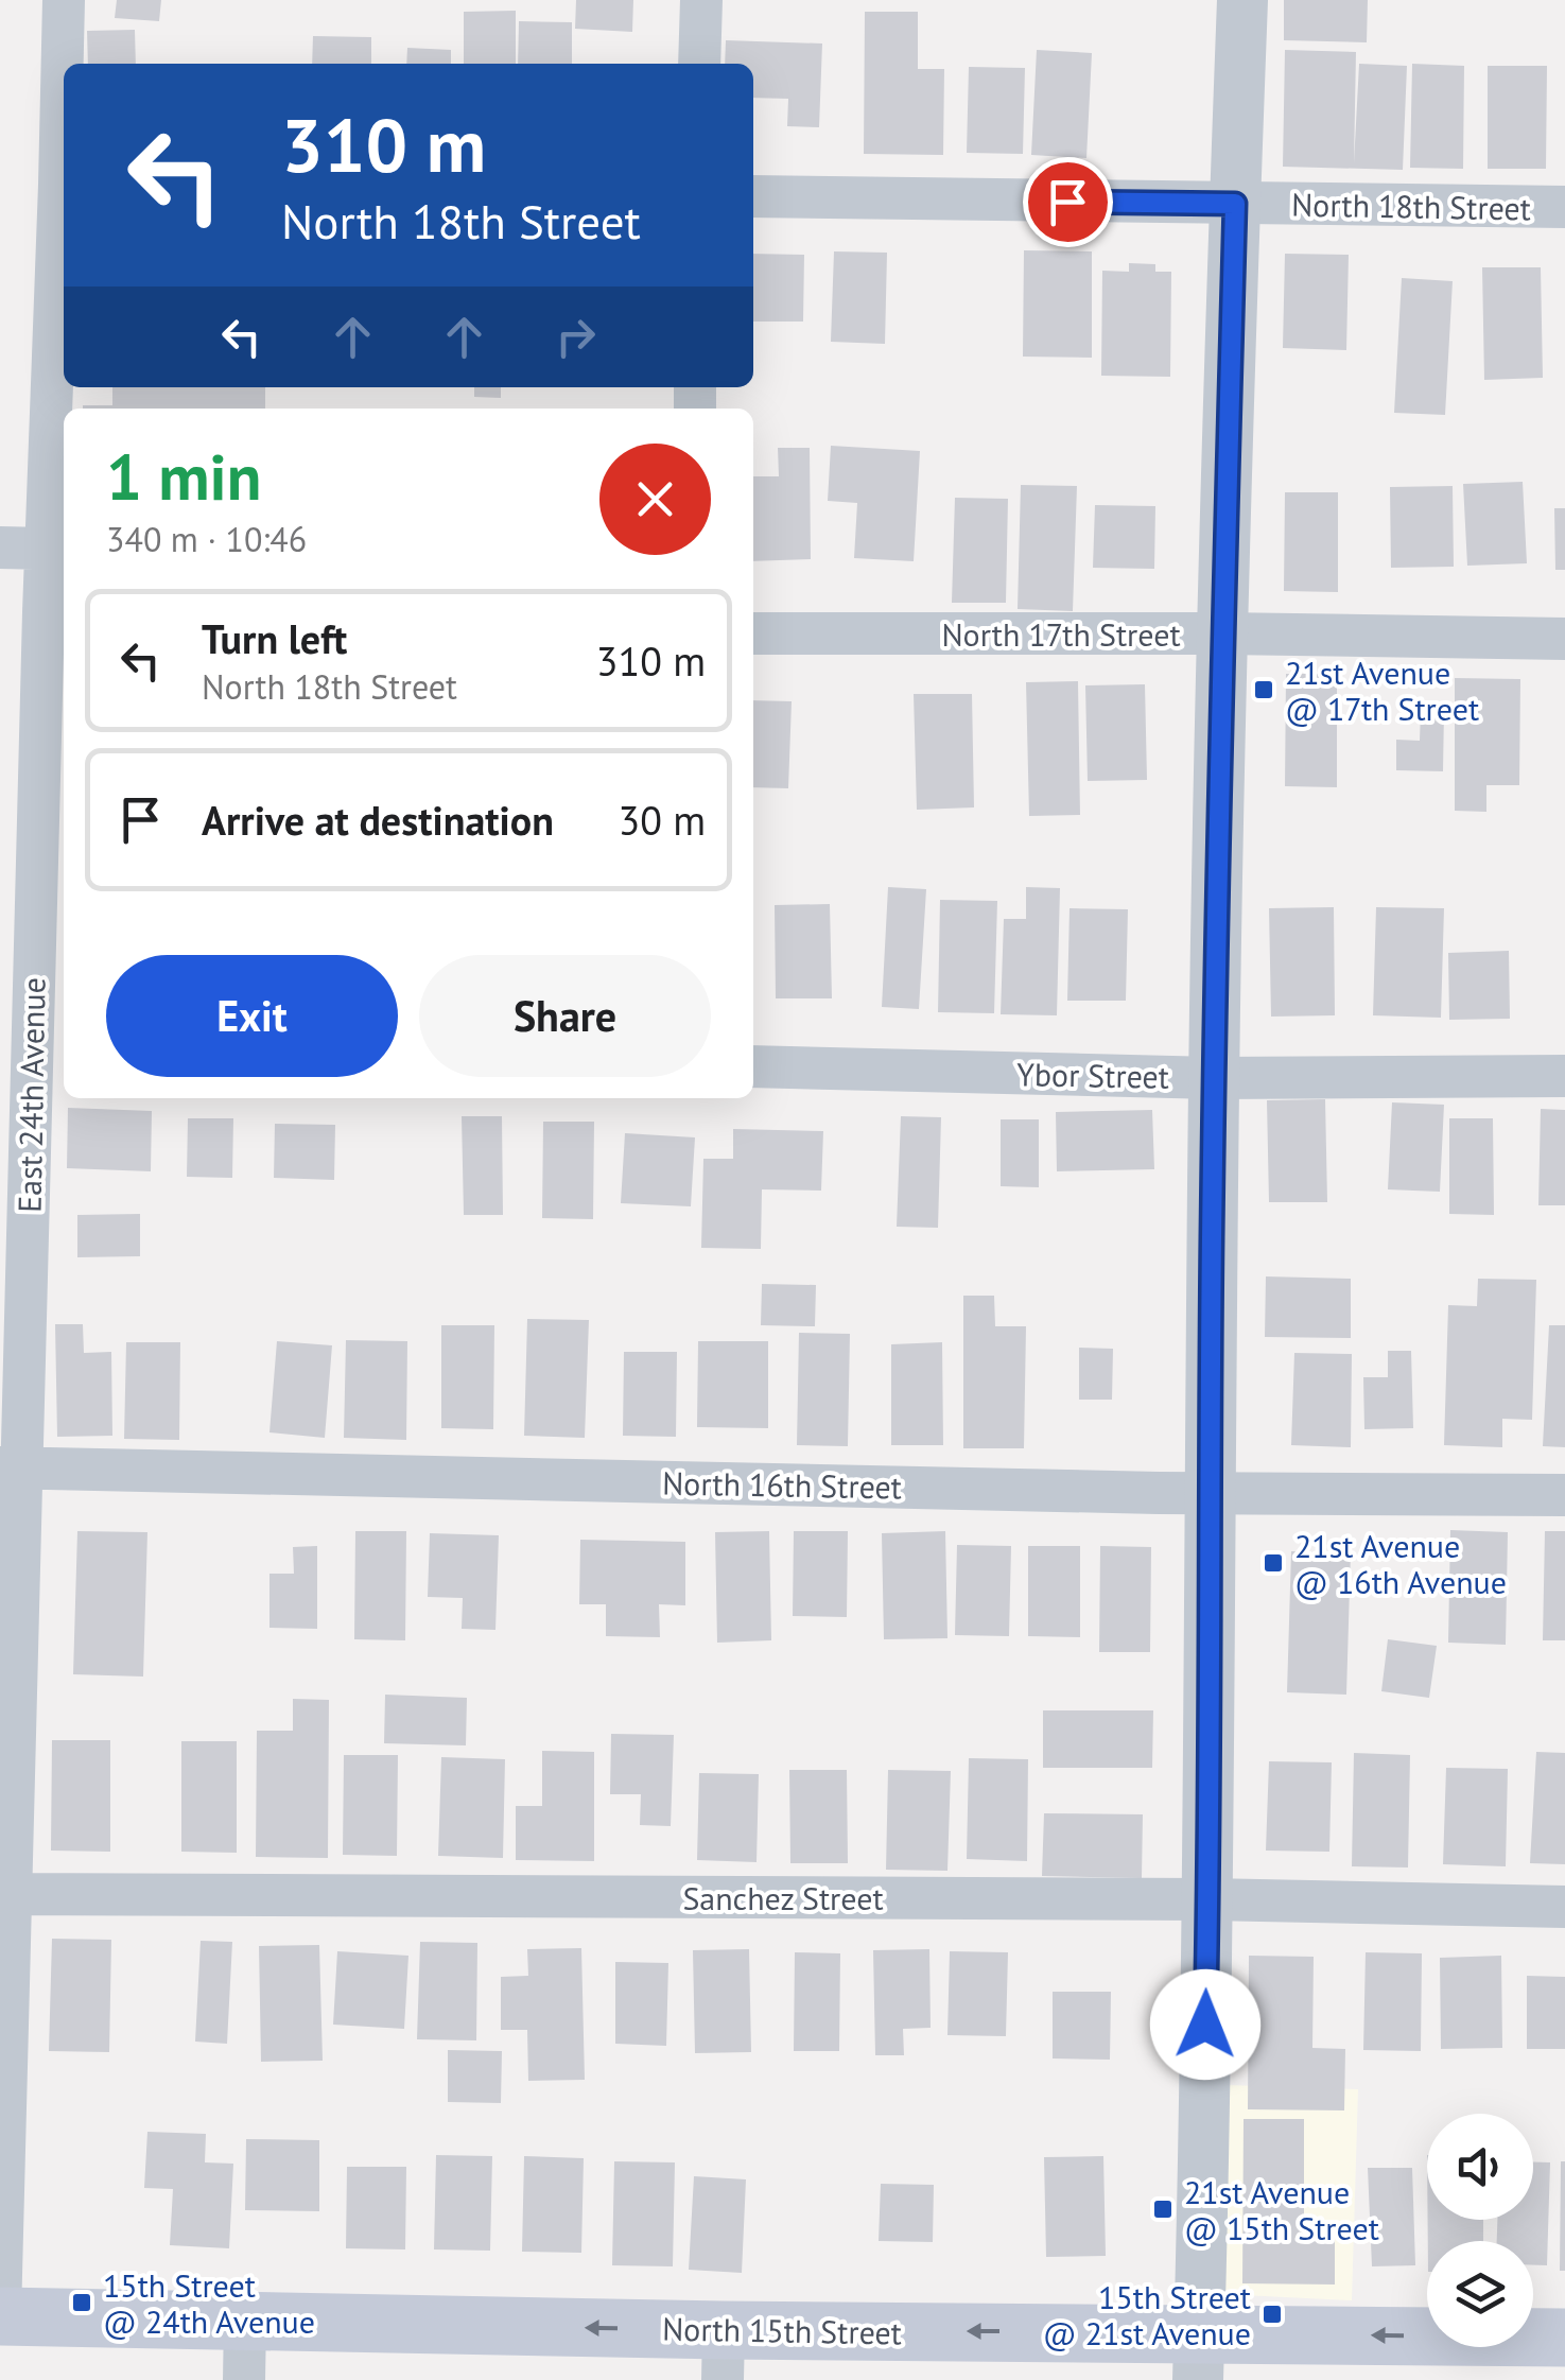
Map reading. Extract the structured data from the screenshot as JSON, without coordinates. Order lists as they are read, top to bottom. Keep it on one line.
{"streets":{"main road":["North 15th Street"],"street":["North 18th Street","North 17th Street","Ybor Street","East 24th Avenue","North 16th Street","Sanchez Street"]},"crossings":[["East 24th Avenue","North 16th Street"],["East 24th Avenue","Sanchez Street"],["East 24th Avenue","North 15th Street"]],"one_way":["North 15th Street"],"places":{"transit":["21st Avenue @ 17th Street","21st Avenue @ 16th Avenue","21st Avenue @ 15th Street","15th Street @ 24th Avenue","15th Street @ 21st Avenue"]},"page":{"turn":["310 m","North 18th Street"],"heading":["1 min","340 m · 10:46"],"list":[{"name":"Turn left","note":"North 18th Street","value":"310 m"},{"name":"Arrive at destination","value":"30 m"}],"buttons":["Exit","Share"]}}
